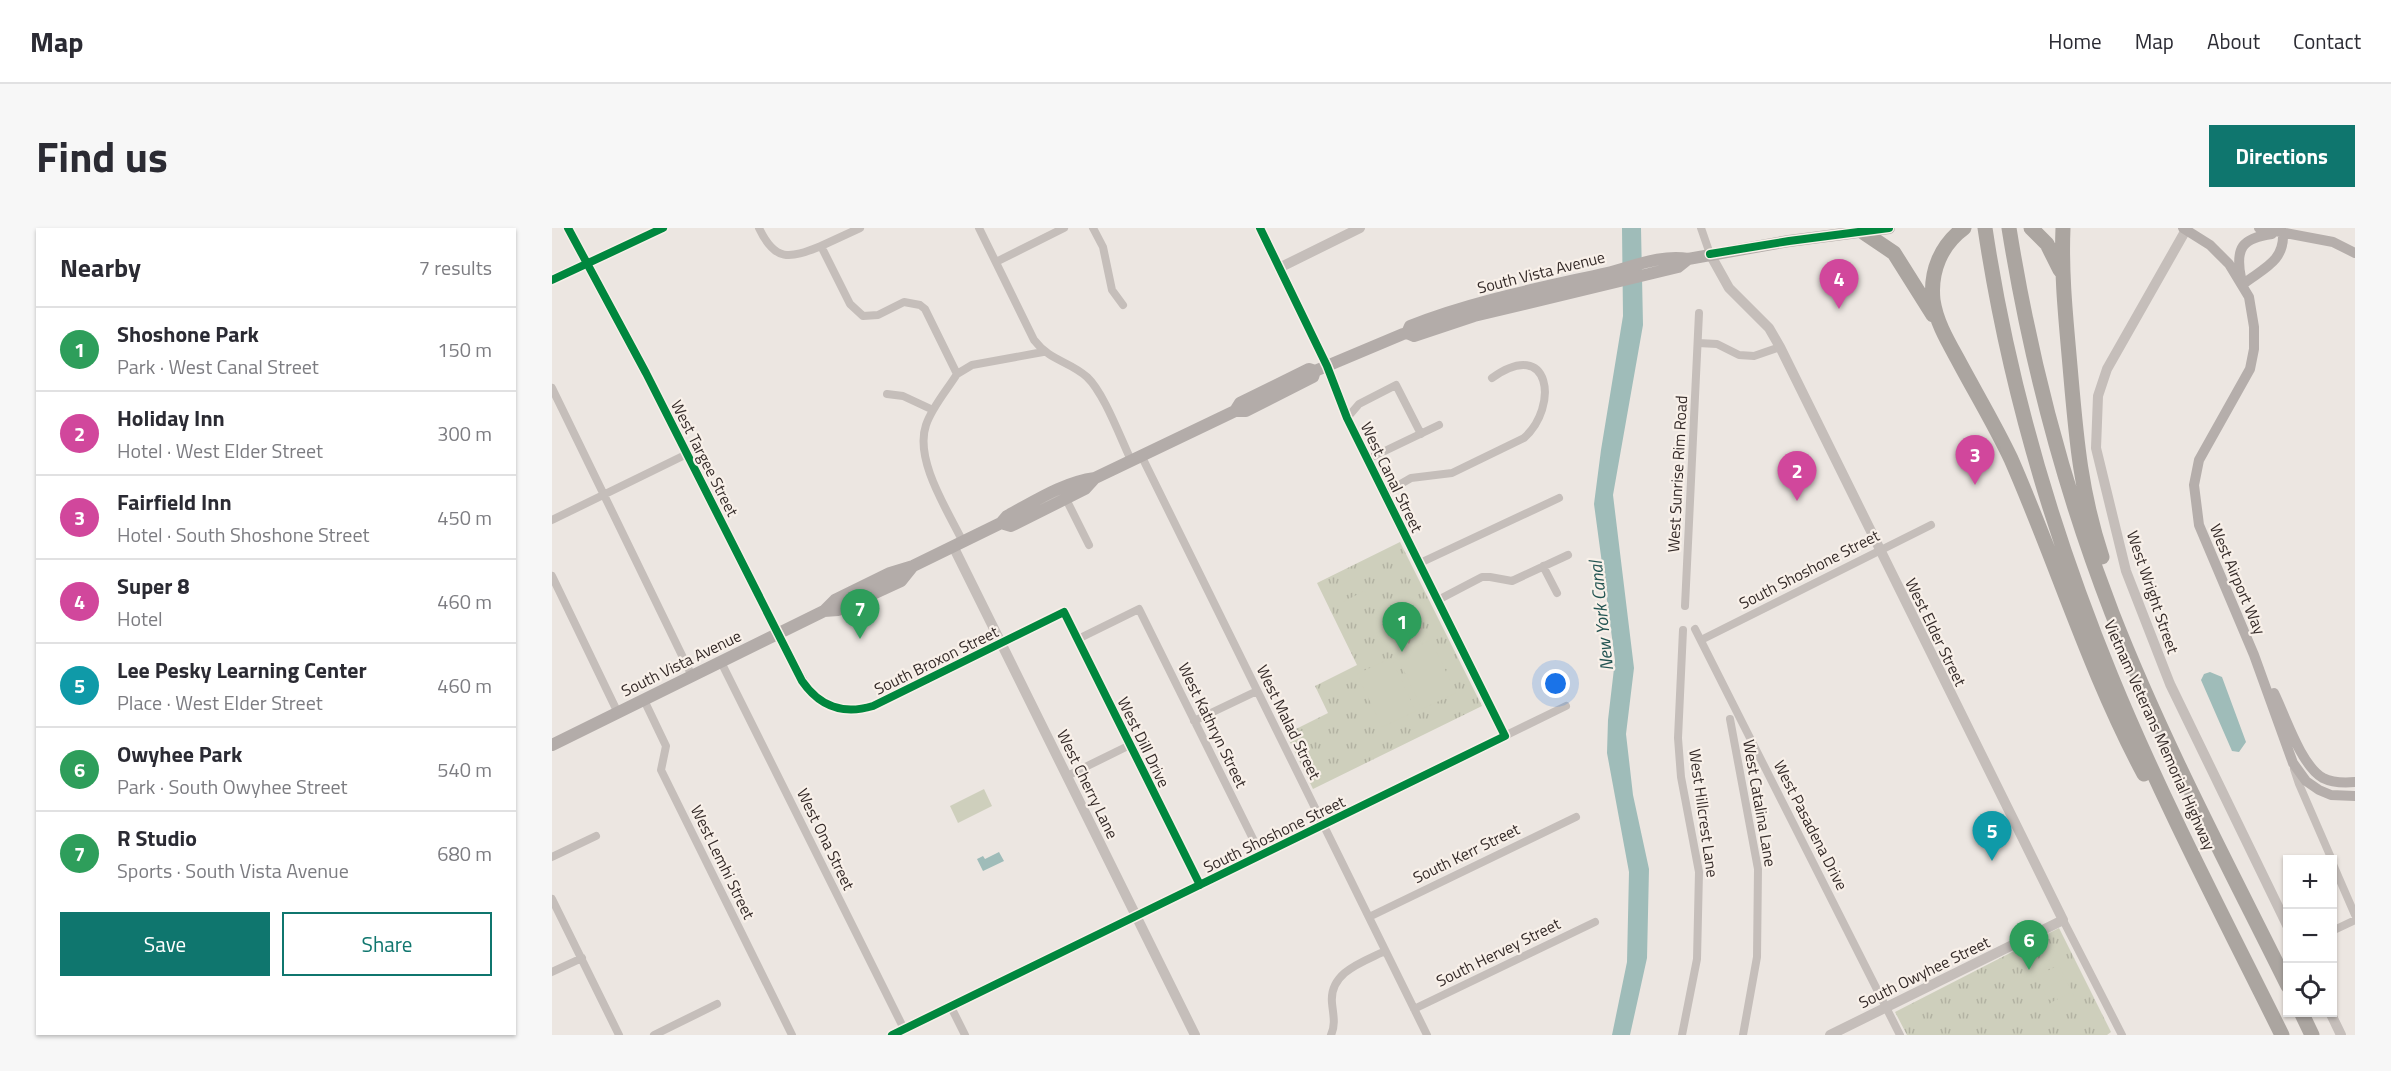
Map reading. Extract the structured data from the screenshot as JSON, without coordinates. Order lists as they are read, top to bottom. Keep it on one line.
{"streets":{"highway":["Vietnam Veterans Memorial Highway"],"main road":["South Vista Avenue","West Airport Way"],"street":["West Targee Street","West Sunrise Rim Road","West Canal Street","South Shoshone Street","West Wright Street","West Elder Street","South Broxon Street","West Malad Street","West Kathryn Street","West Dill Drive","West Cherry Lane","West Catalina Lane","West Hillcrest Lane","West Pasadena Drive","West Ona Street","South Kerr Street","West Lemhi Street","South Hervey Street","South Owyhee Street"]},"crossings":[["South Vista Avenue","West Targee Street"],["South Vista Avenue","West Canal Street"],["South Vista Avenue","West Elder Street"],["South Vista Avenue","West Malad Street"],["South Vista Avenue","West Cherry Lane"],["South Vista Avenue","West Ona Street"],["South Vista Avenue","West Lemhi Street"],["West Targee Street","South Broxon Street"],["West Canal Street","South Shoshone Street"],["South Shoshone Street","West Elder Street"],["South Shoshone Street","West Malad Street"],["South Shoshone Street","West Kathryn Street"],["South Shoshone Street","West Dill Drive"],["South Shoshone Street","West Cherry Lane"],["South Shoshone Street","West Pasadena Drive"],["South Shoshone Street","West Ona Street"],["West Airport Way","West Wright Street"],["West Elder Street","South Owyhee Street"],["South Broxon Street","West Dill Drive"],["South Broxon Street","West Cherry Lane"],["West Malad Street","South Kerr Street"],["West Malad Street","South Hervey Street"],["West Kathryn Street","West Dill Drive"],["West Pasadena Drive","South Owyhee Street"]],"water":["New York Canal"],"page":{"header":"Map","nav":["Home","Map","About","Contact"],"title":"Find us","buttons":["Directions",["Save","Share"]],"heading":["Nearby","7 results"],"pins":["4","3","2","7","1","5","6"],"list":[{"mark":"1","name":"Shoshone Park","note":"Park · West Canal Street","value":"150 m"},{"mark":"2","name":"Holiday Inn","note":"Hotel · West Elder Street","value":"300 m"},{"mark":"3","name":"Fairfield Inn","note":"Hotel · South Shoshone Street","value":"450 m"},{"mark":"4","name":"Super 8","note":"Hotel","value":"460 m"},{"mark":"5","name":"Lee Pesky Learning Center","note":"Place · West Elder Street","value":"460 m"},{"mark":"6","name":"Owyhee Park","note":"Park · South Owyhee Street","value":"540 m"},{"mark":"7","name":"R Studio","note":"Sports · South Vista Avenue","value":"680 m"}],"map_buttons":["+","−"]}}
